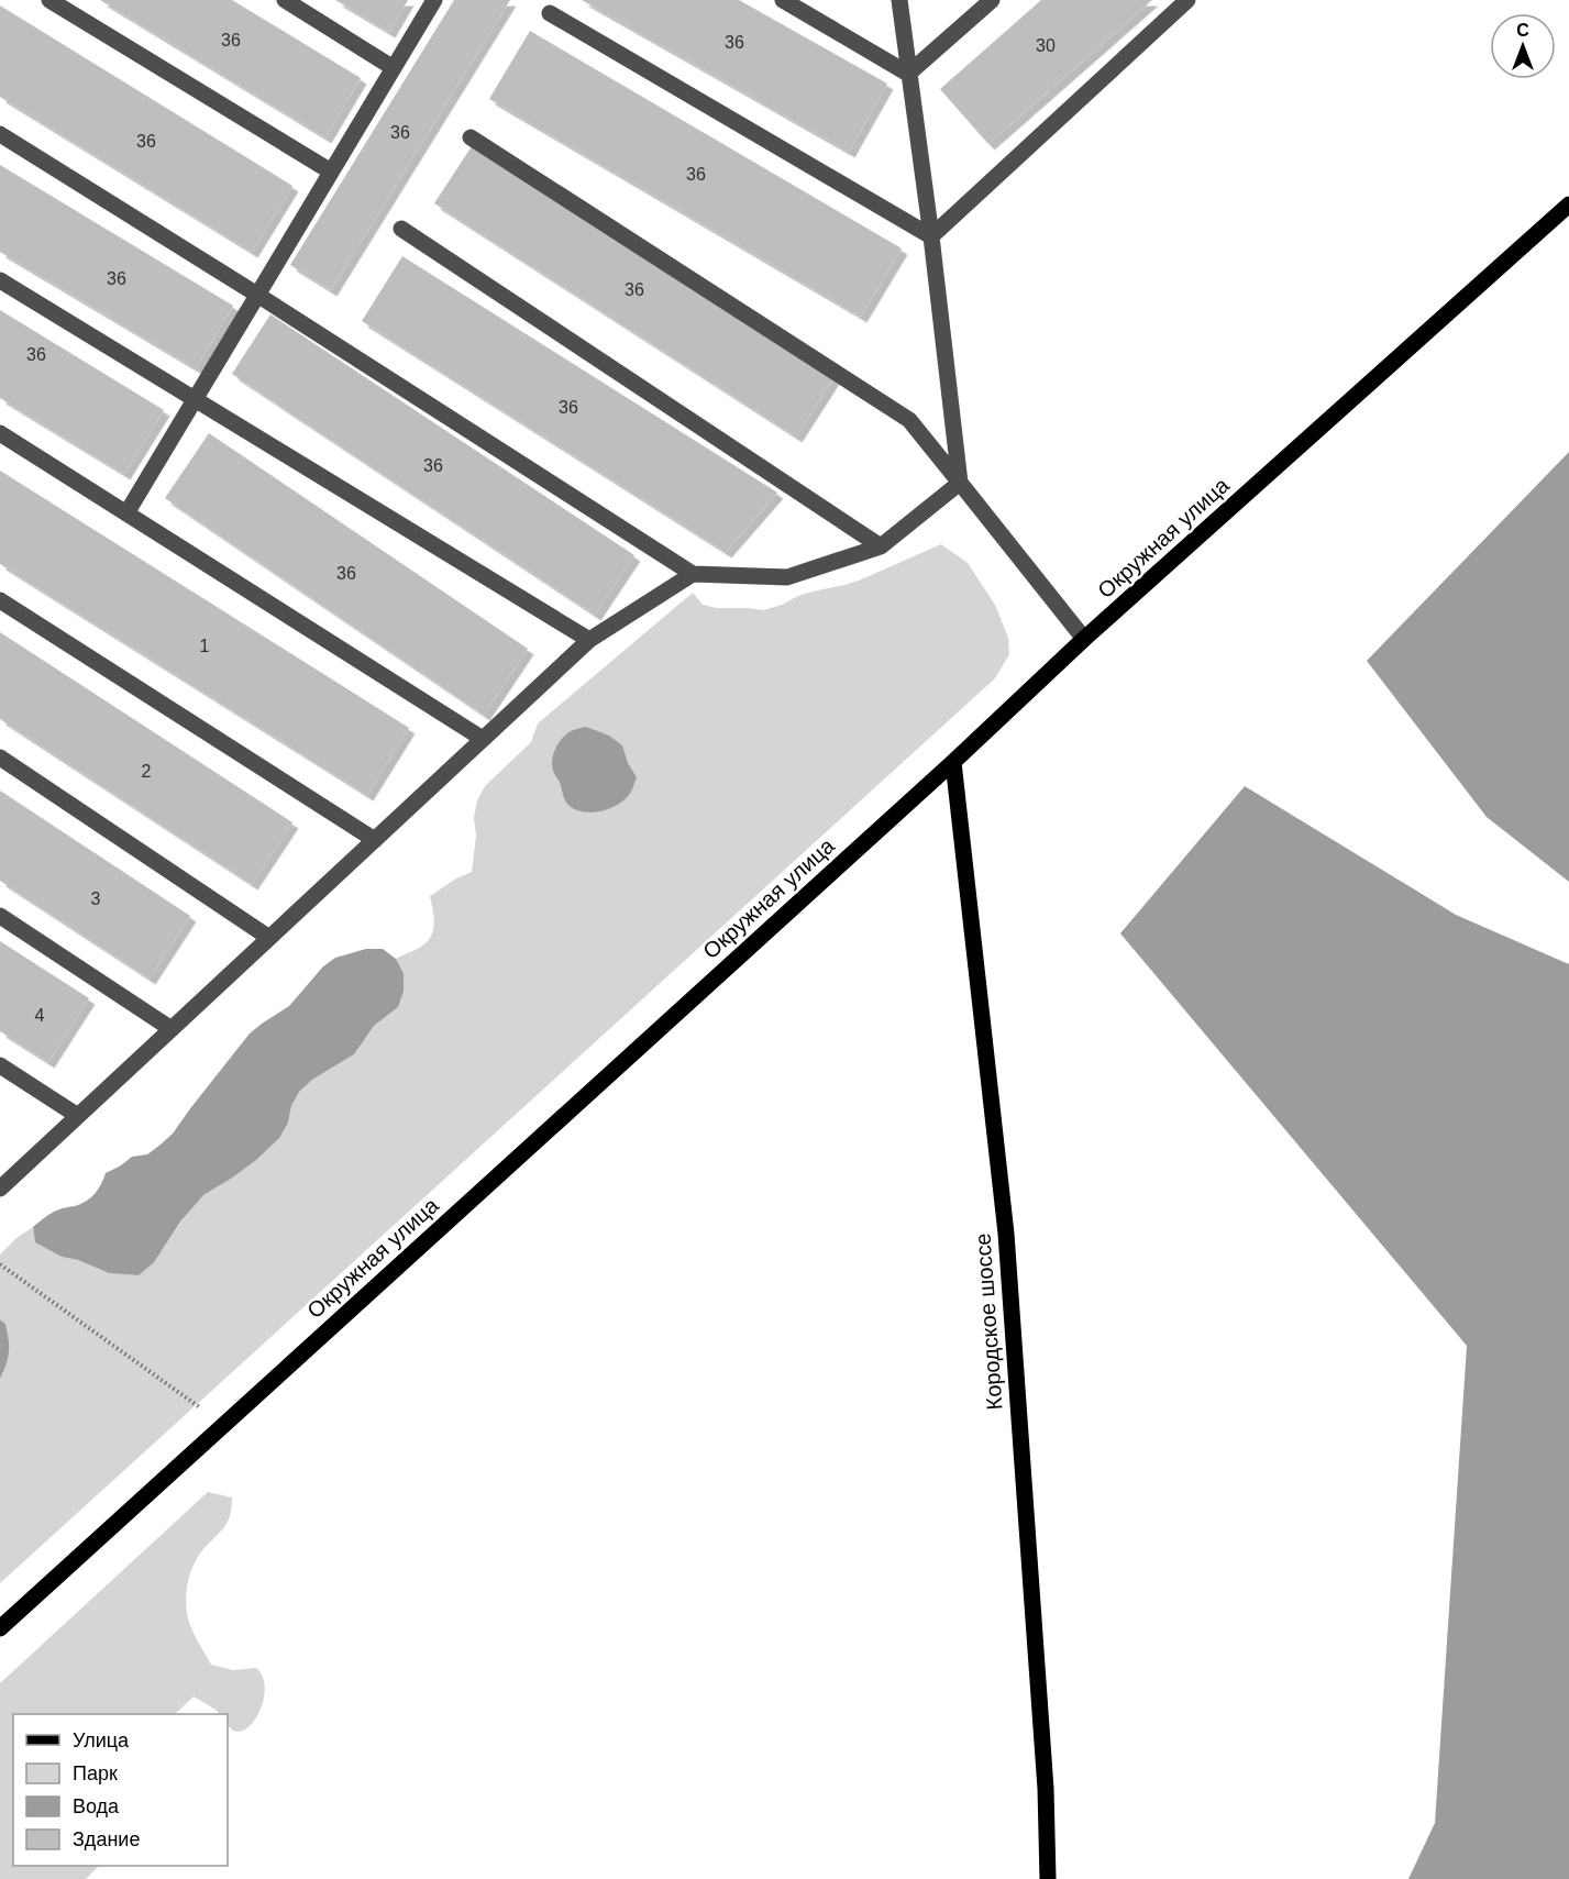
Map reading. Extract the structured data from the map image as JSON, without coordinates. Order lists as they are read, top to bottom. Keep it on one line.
{"streets":{"main road":["Окружная улица","Кородское шоссе"]},"crossings":[["Окружная улица","Кородское шоссе"]],"house_numbers":["36","36","30","36","36","36","36","36","36","36","36","36","1","2","3","4"],"legend":["Улица","Парк","Вода","Здание"],"north":"top"}
